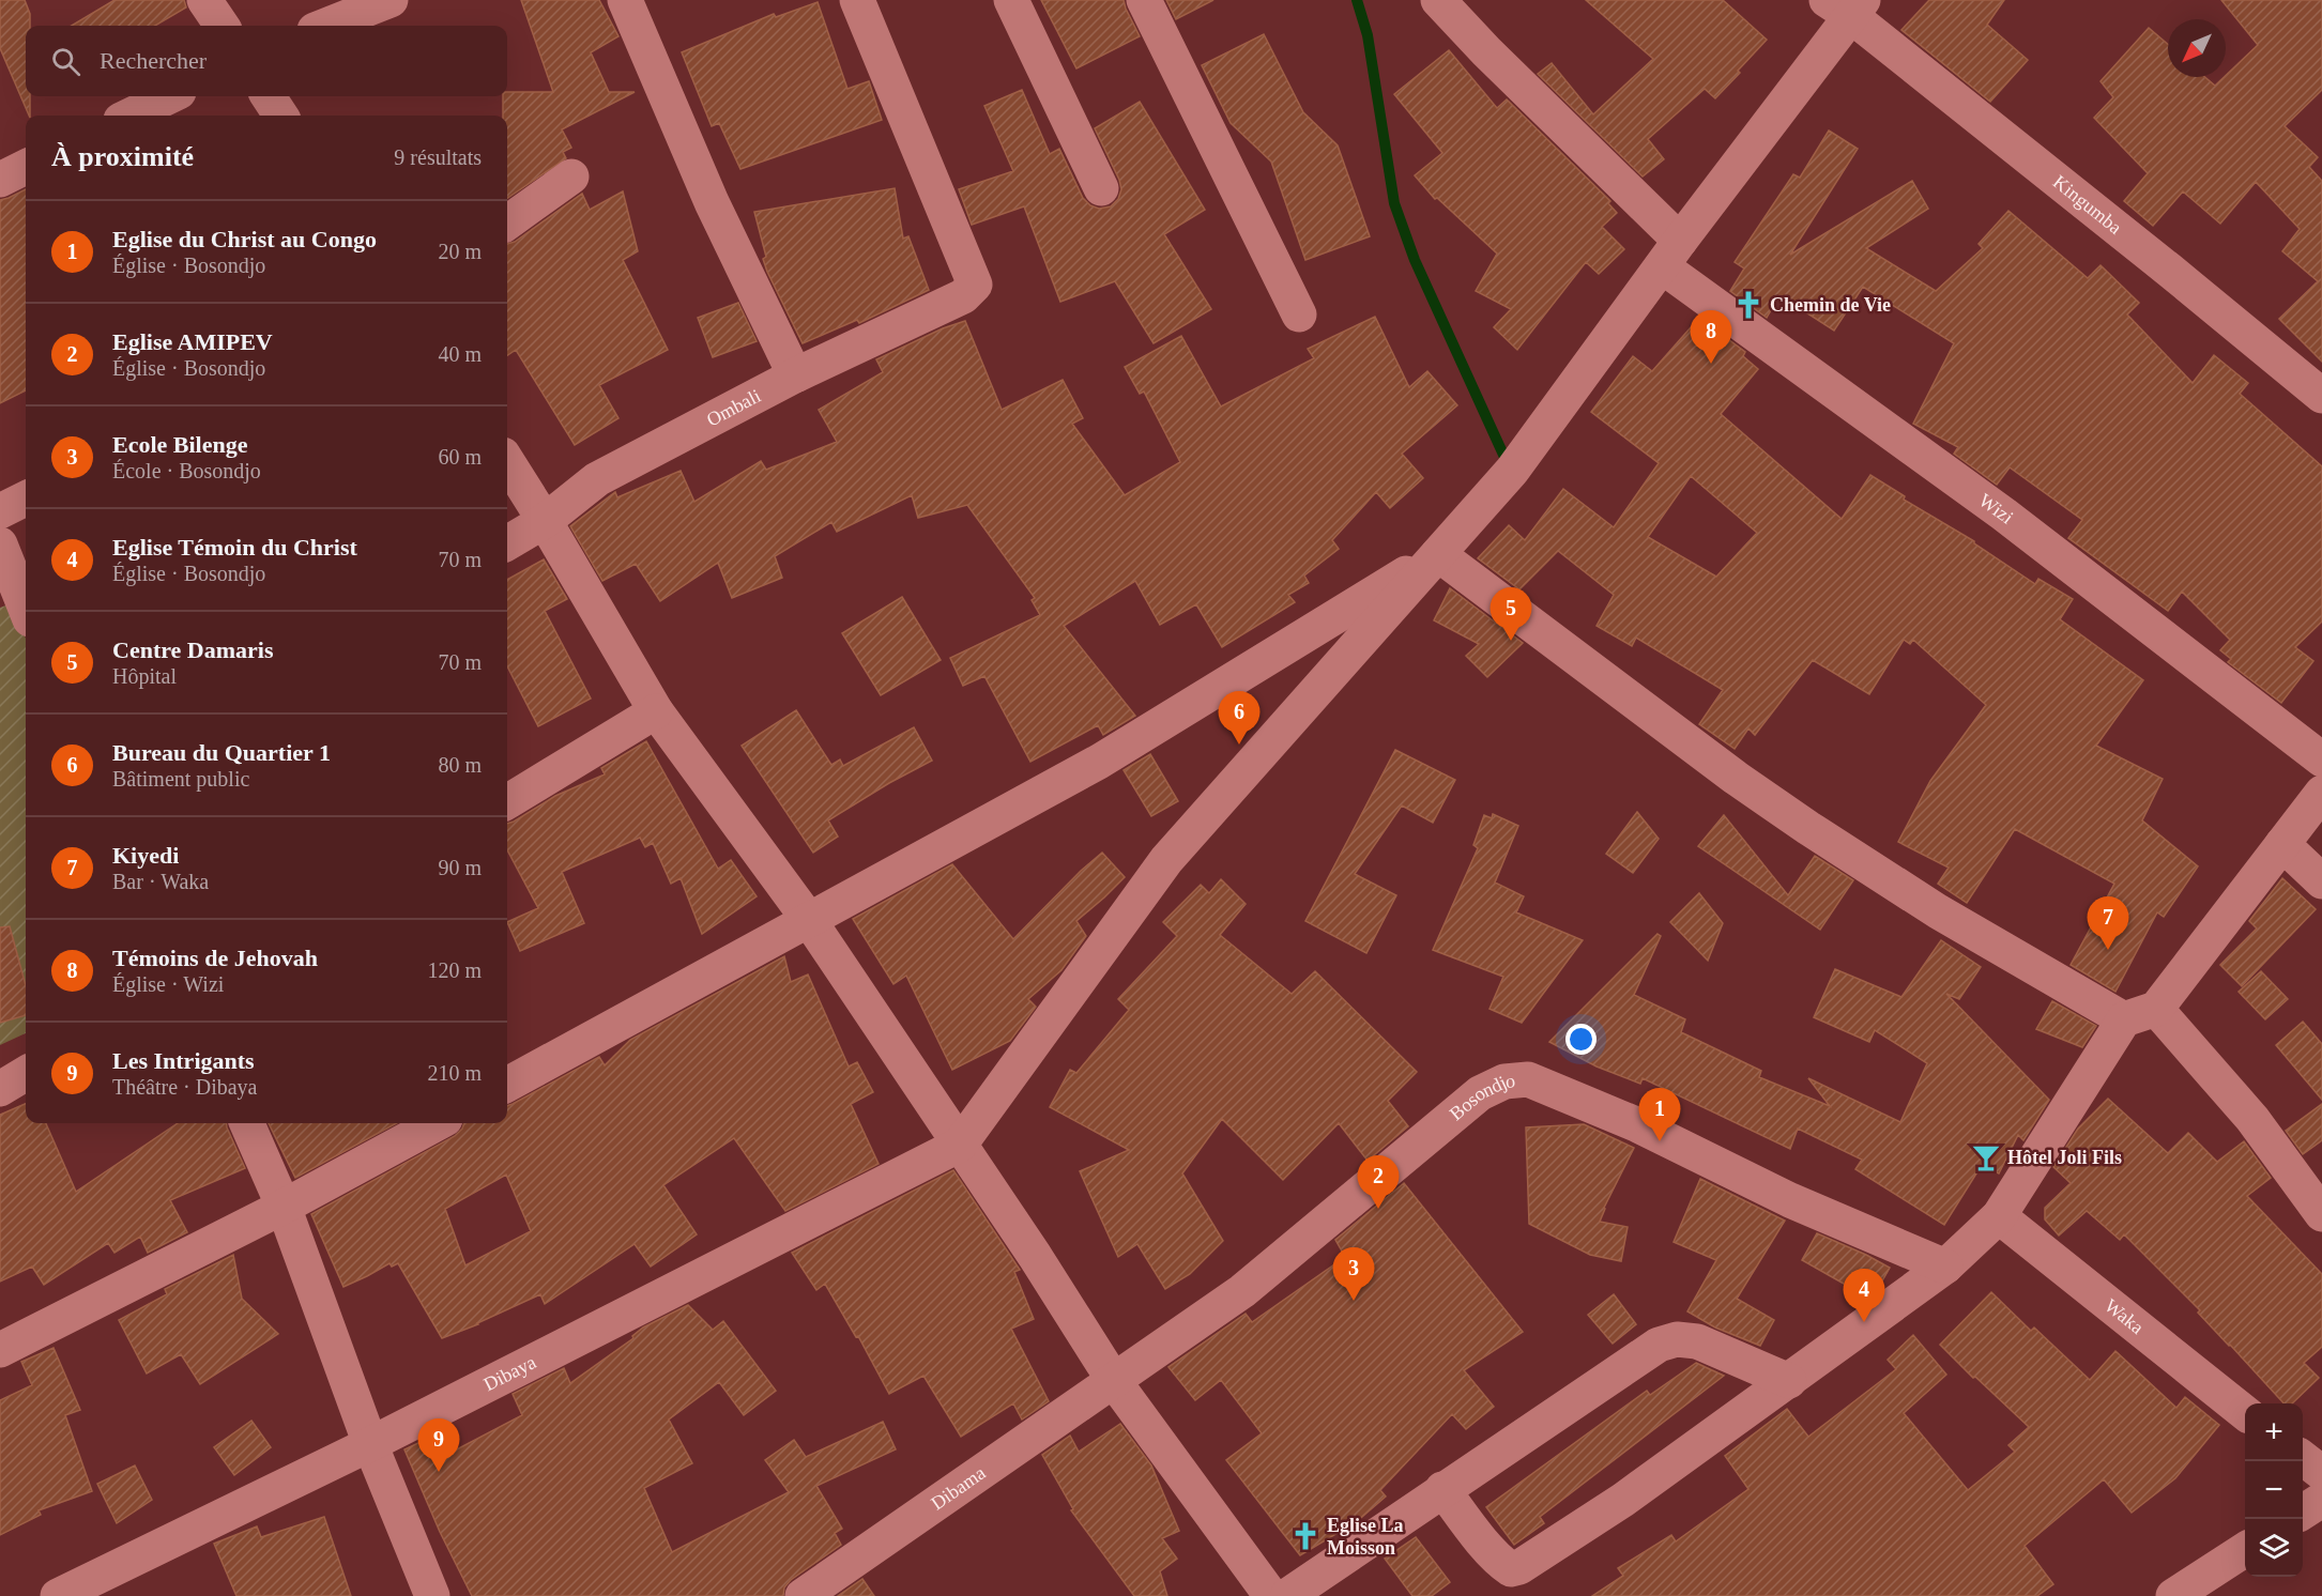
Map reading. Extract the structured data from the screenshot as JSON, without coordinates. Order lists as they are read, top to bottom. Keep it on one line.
{"streets":{"street":["Kingumba","Ombali","Wizi","Bosondjo","Waka","Dibaya","Dibama"]},"crossings":[["Bosondjo","Dibama"]],"places":{"church":["Chemin de Vie","Eglise La Moisson"],"bar":["Hôtel Joli Fils"]},"north":"bottom left","page":{"search":"Rechercher","heading":["À proximité","9 résultats"],"list":[{"mark":"1","name":"Eglise du Christ au Congo","note":"Église · Bosondjo","value":"20 m"},{"mark":"2","name":"Eglise AMIPEV","note":"Église · Bosondjo","value":"40 m"},{"mark":"3","name":"Ecole Bilenge","note":"École · Bosondjo","value":"60 m"},{"mark":"4","name":"Eglise Témoin du Christ","note":"Église · Bosondjo","value":"70 m"},{"mark":"5","name":"Centre Damaris","note":"Hôpital","value":"70 m"},{"mark":"6","name":"Bureau du Quartier 1","note":"Bâtiment public","value":"80 m"},{"mark":"7","name":"Kiyedi","note":"Bar · Waka","value":"90 m"},{"mark":"8","name":"Témoins de Jehovah","note":"Église · Wizi","value":"120 m"},{"mark":"9","name":"Les Intrigants","note":"Théâtre · Dibaya","value":"210 m"}],"pins":["8","5","6","7","1","2","3","4","9"],"map_buttons":["+","−"]}}
